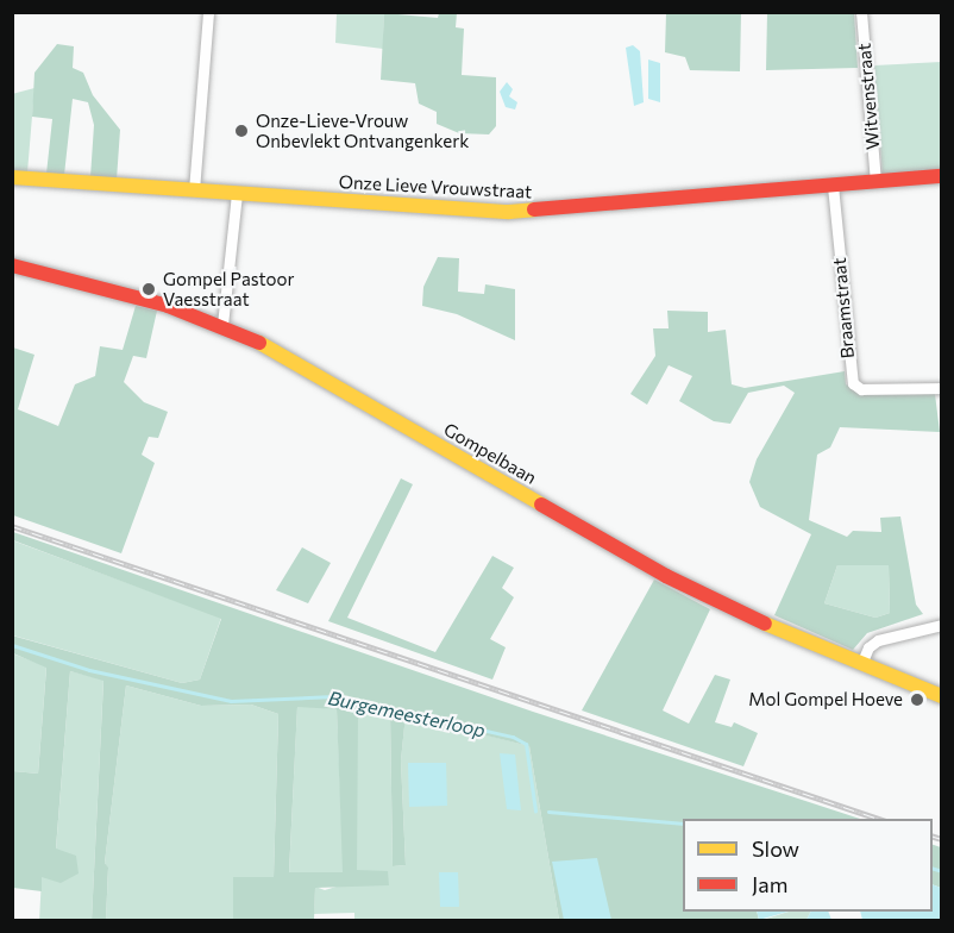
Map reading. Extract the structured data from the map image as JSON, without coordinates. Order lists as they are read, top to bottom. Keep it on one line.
{"streets":{"street":["Witvenstraat","Onze Lieve Vrouwstraat","Braamstraat","Gompelbaan"]},"crossings":[["Witvenstraat","Onze Lieve Vrouwstraat"],["Onze Lieve Vrouwstraat","Braamstraat"]],"water":["Burgemeesterloop"],"places":["Onze-Lieve-Vrouw Onbevlekt Ontvangenkerk","Gompel Pastoor Vaesstraat","Mol Gompel Hoeve"],"legend":["Slow","Jam"]}
